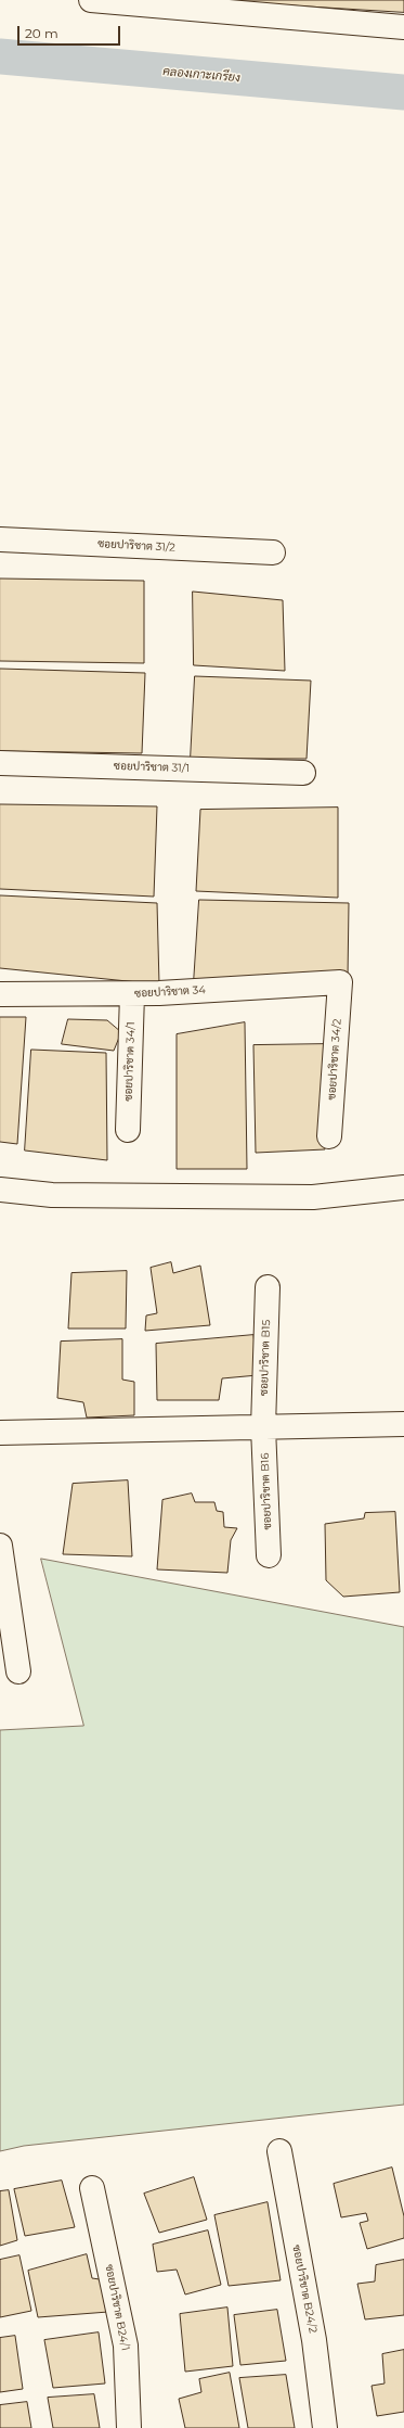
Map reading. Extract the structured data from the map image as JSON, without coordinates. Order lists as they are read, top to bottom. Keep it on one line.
{"streets":{"street":["ซอยปาริชาต 31/2","ซอยปาริชาต 31/1","ซอยปาริชาต 34","ซอยปาริชาต 34/2","ซอยปาริชาต 34/1","ซอยปาริชาต B15","ซอยปาริชาต B16","ซอยปาริชาต B24/2","ซอยปาริชาต B24/1"]},"crossings":[["ซอยปาริชาต 34","ซอยปาริชาต 34/2"],["ซอยปาริชาต 34","ซอยปาริชาต 34/1"],["ซอยปาริชาต B15","ซอยปาริชาต B16"]],"water":["คลองเกาะเกรียง"],"scale_bar":"20 m"}
